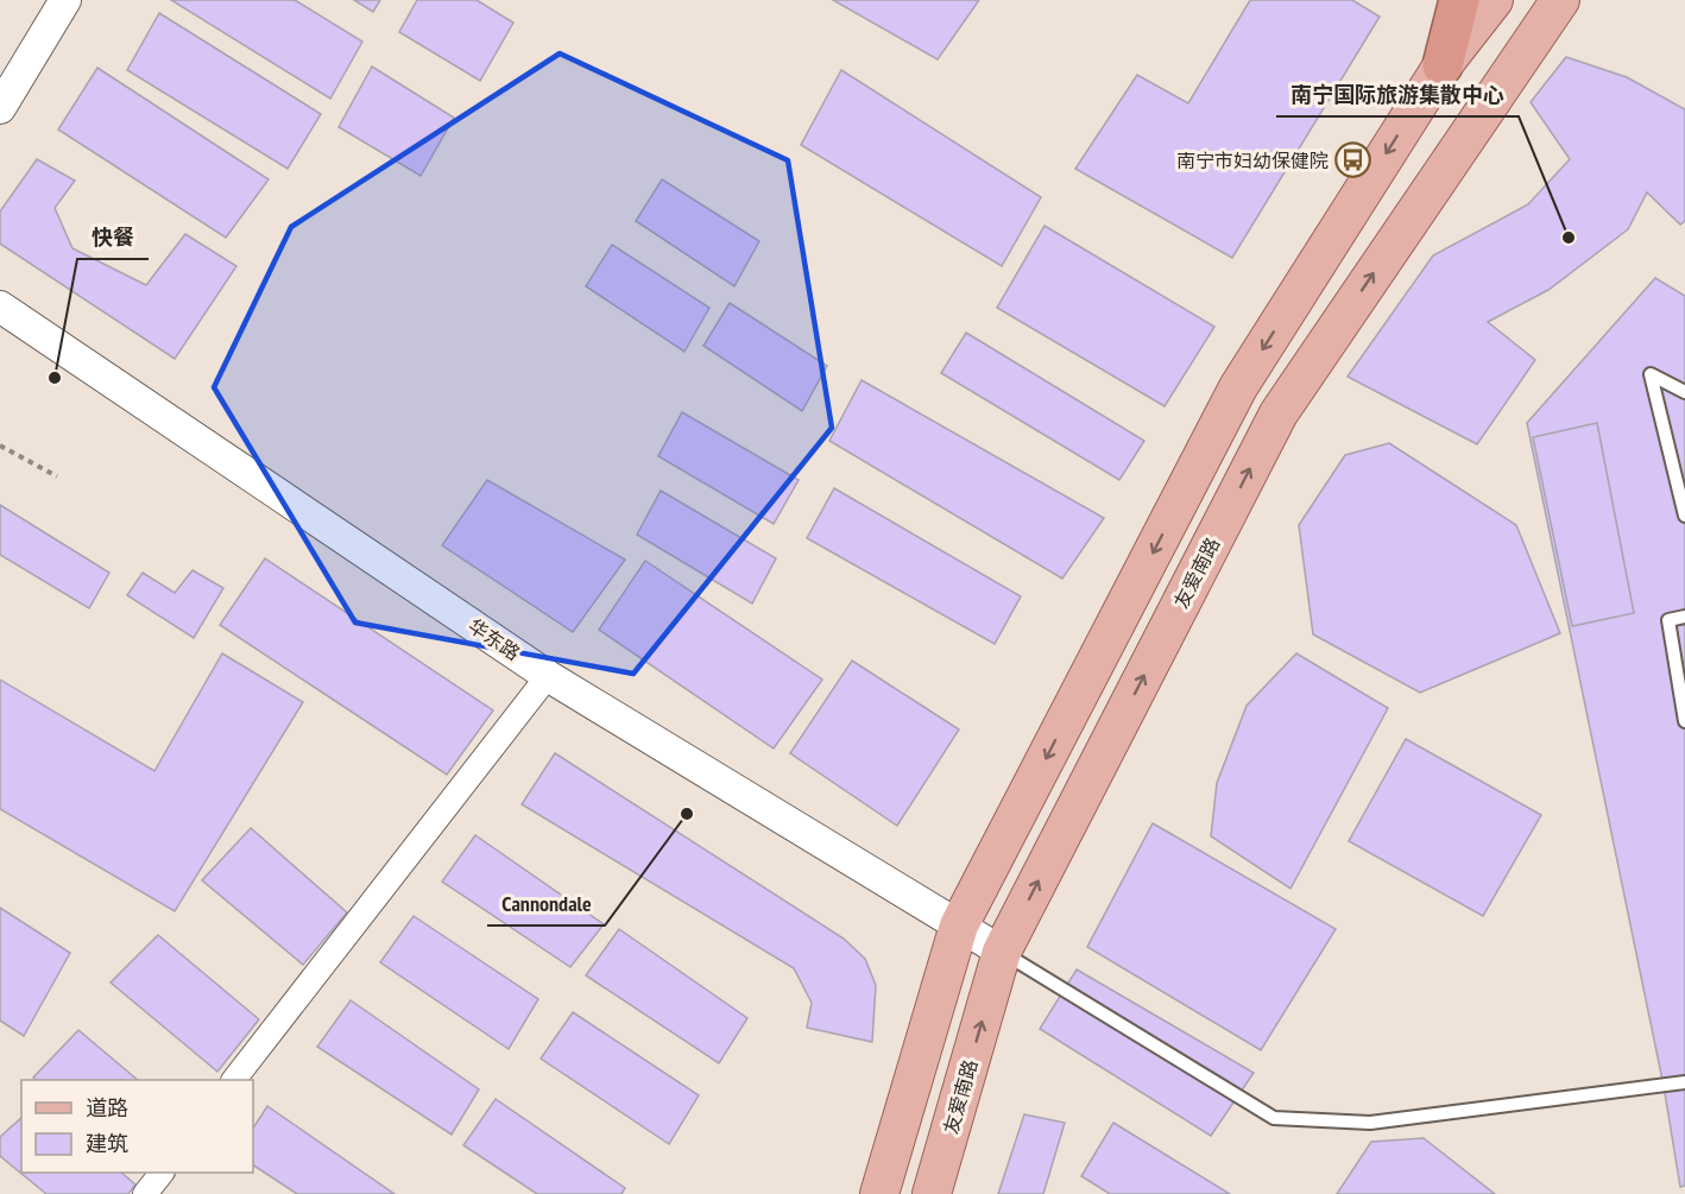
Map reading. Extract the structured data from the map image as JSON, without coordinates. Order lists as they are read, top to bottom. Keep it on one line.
{"streets":{"main road":["友爱南路"],"street":["华东路"]},"crossings":[["友爱南路","华东路"]],"places":{"bus stop":["南宁市妇幼保健院"],"other":["南宁国际旅游集散中心","快餐","Cannondale"]},"legend":["道路","建筑"]}
